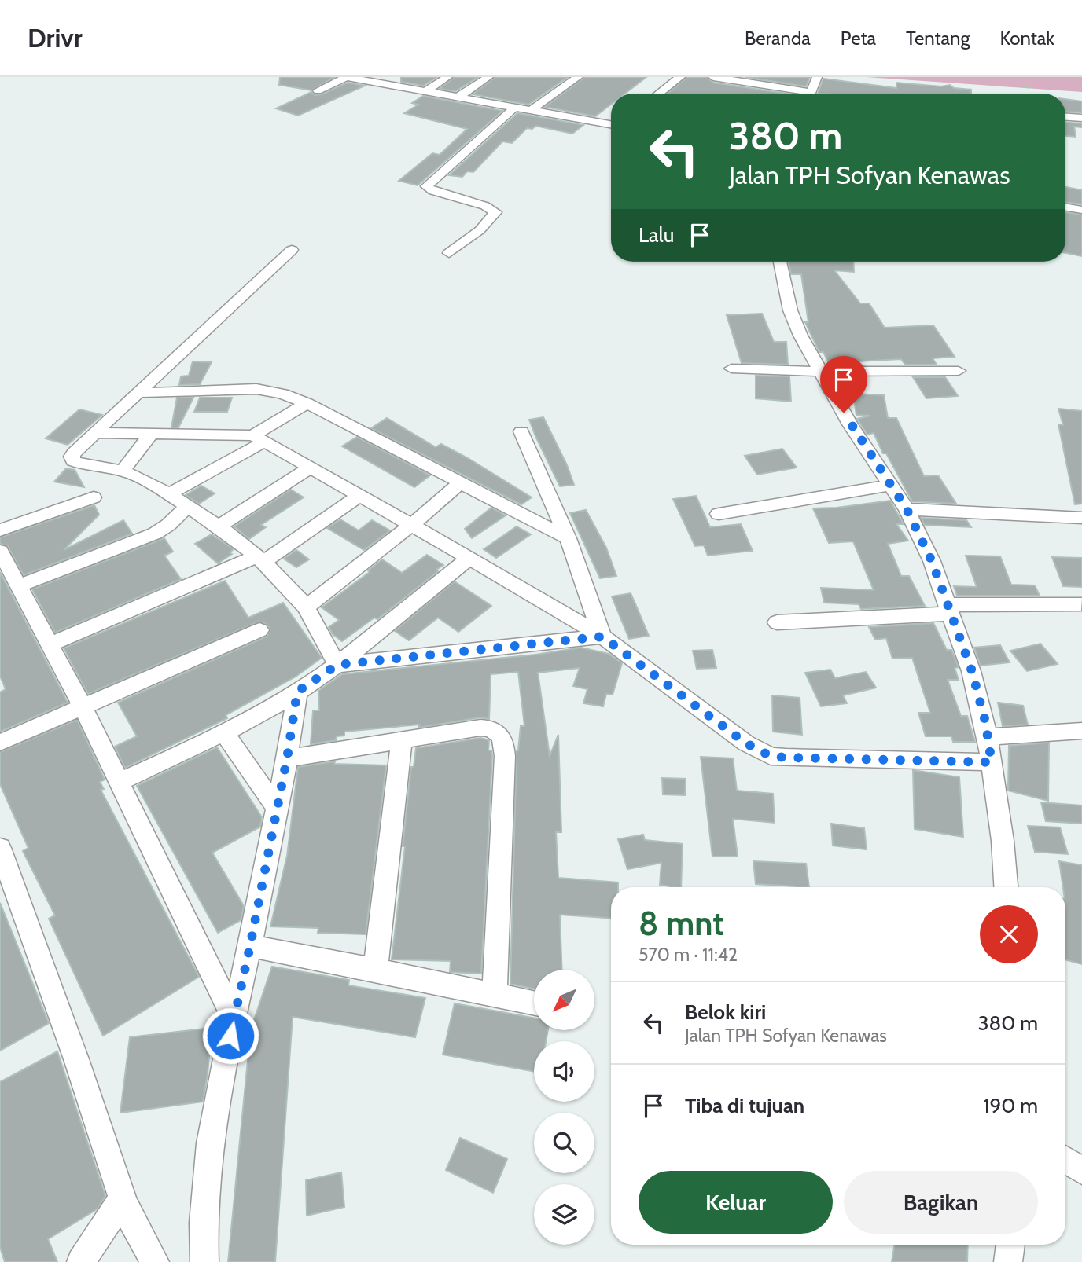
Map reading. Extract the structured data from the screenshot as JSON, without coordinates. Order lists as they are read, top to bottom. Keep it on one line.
{"north":"bottom left","page":{"header":"Drivr","nav":["Beranda","Peta","Tentang","Kontak"],"turn":["380 m","Jalan TPH Sofyan Kenawas"],"then":"Lalu","heading":["8 mnt","570 m · 11:42"],"list":[{"name":"Belok kiri","note":"Jalan TPH Sofyan Kenawas","value":"380 m"},{"name":"Tiba di tujuan","value":"190 m"}],"buttons":["Keluar","Bagikan"]}}
